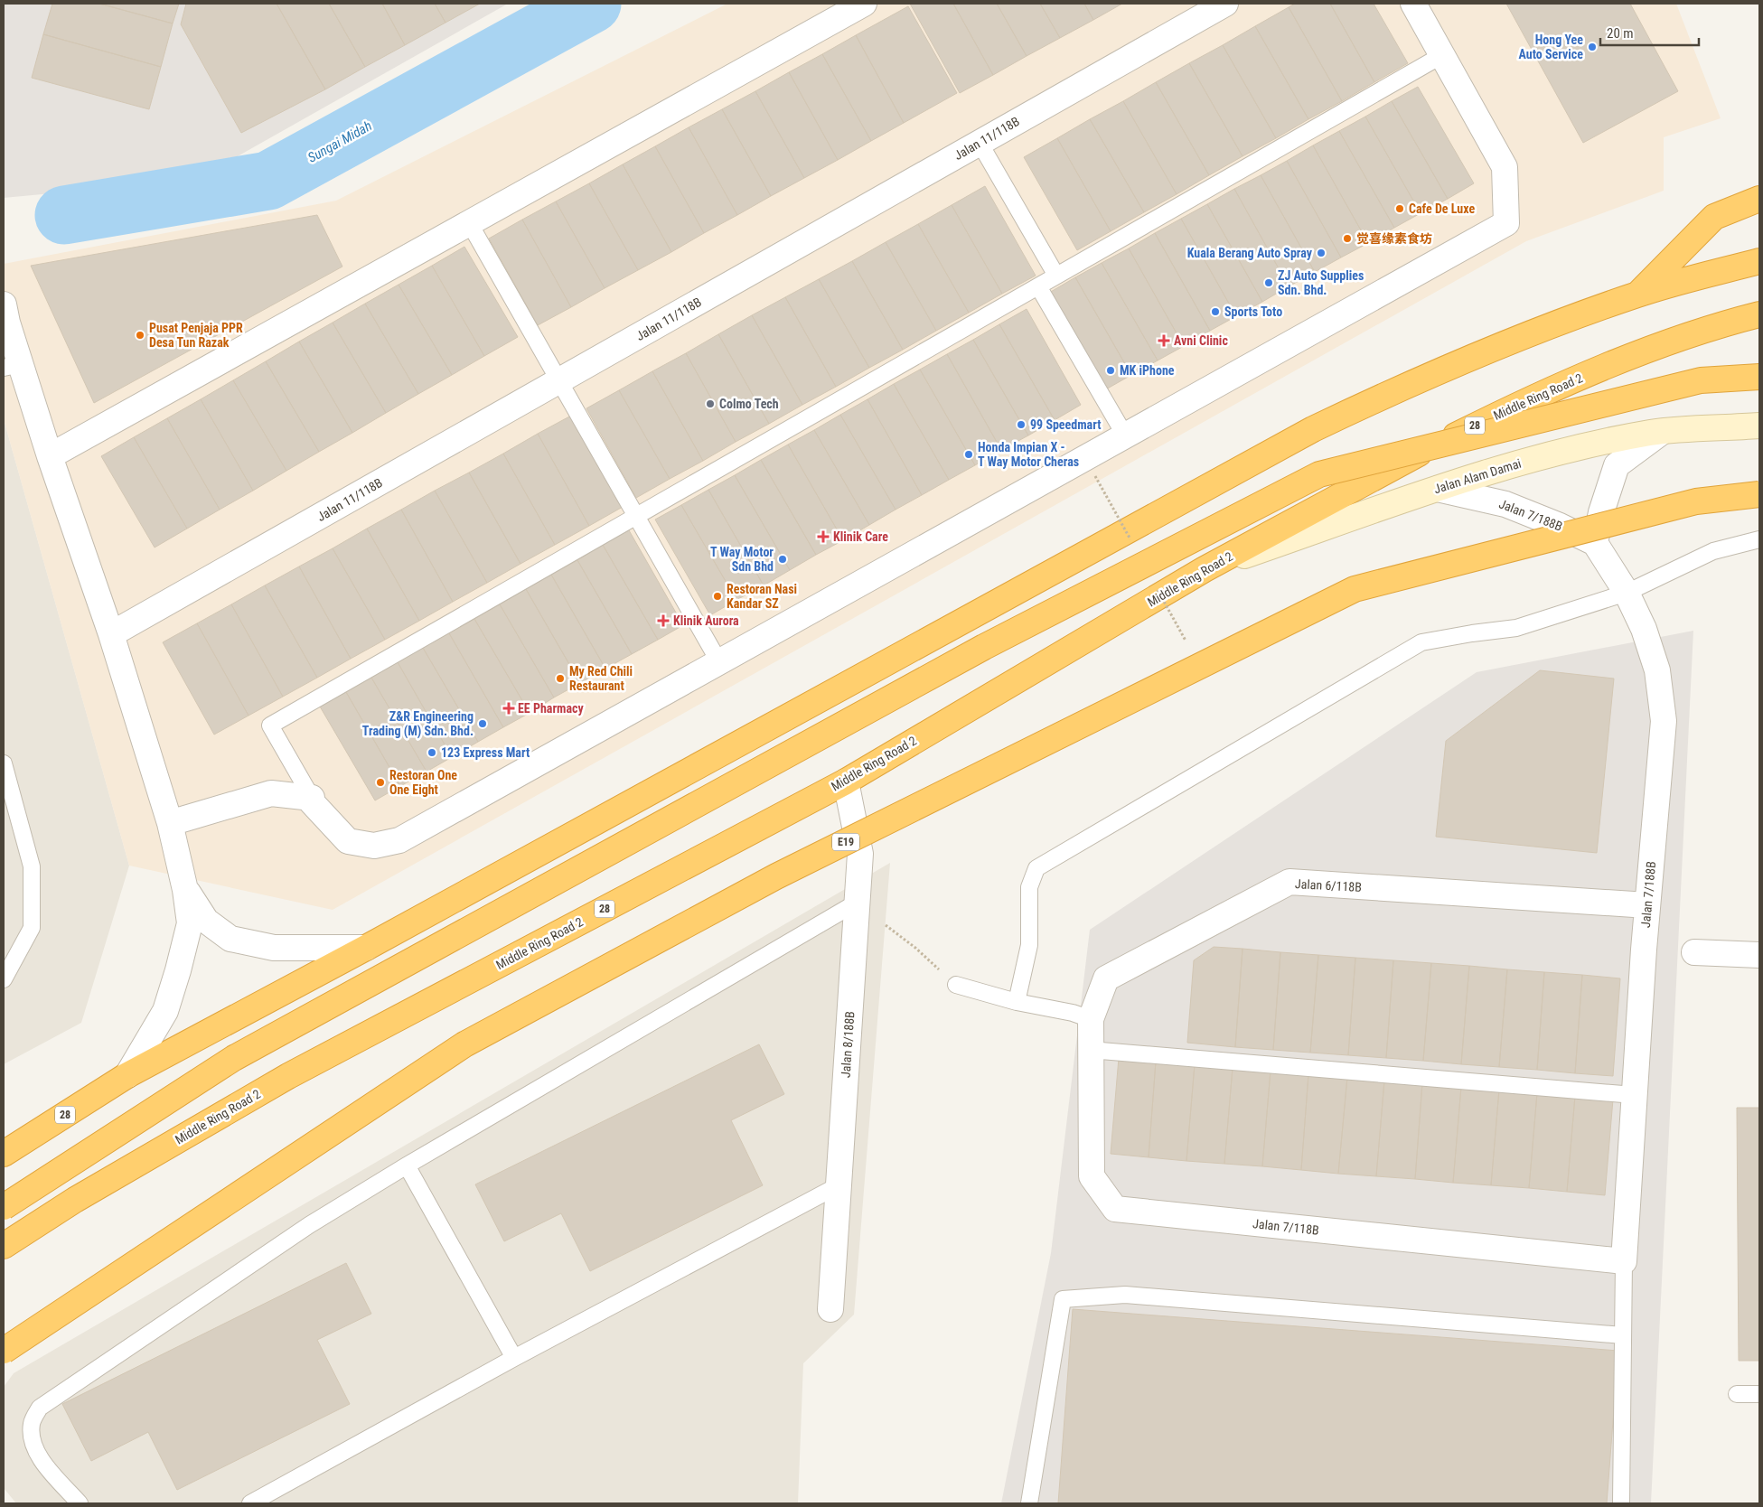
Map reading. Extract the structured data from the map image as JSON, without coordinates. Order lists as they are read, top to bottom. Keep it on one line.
{"streets":{"highway":["Middle Ring Road 2","28","E19"],"main road":["Jalan Alam Damai"],"street":["Jalan 11/118B","Jalan 7/188B","Jalan 6/118B","Jalan 8/188B","Jalan 7/118B"]},"crossings":[["Middle Ring Road 2","Jalan Alam Damai"],["Middle Ring Road 2","Jalan 8/188B"],["Jalan Alam Damai","Jalan 7/188B"],["Jalan 7/188B","Jalan 6/118B"],["Jalan 7/188B","Jalan 7/118B"],["Jalan 6/118B","Jalan 7/118B"]],"water":["Sungai Midah"],"places":{"other":["Hong Yee Auto Service","Cafe De Luxe","觉喜缘素食坊","Kuala Berang Auto Spray","ZJ Auto Supplies Sdn. Bhd.","Sports Toto","Pusat Penjaja PPR Desa Tun Razak","MK iPhone","Colmo Tech","99 Speedmart","Honda Impian X - T Way Motor Cheras","T Way Motor Sdn Bhd","Restoran Nasi Kandar SZ","My Red Chili Restaurant","Z&R Engineering Trading (M) Sdn. Bhd.","123 Express Mart","Restoran One One Eight"],"health":["Avni Clinic","Klinik Care","Klinik Aurora","EE Pharmacy"]},"scale_bar":"20 m"}
